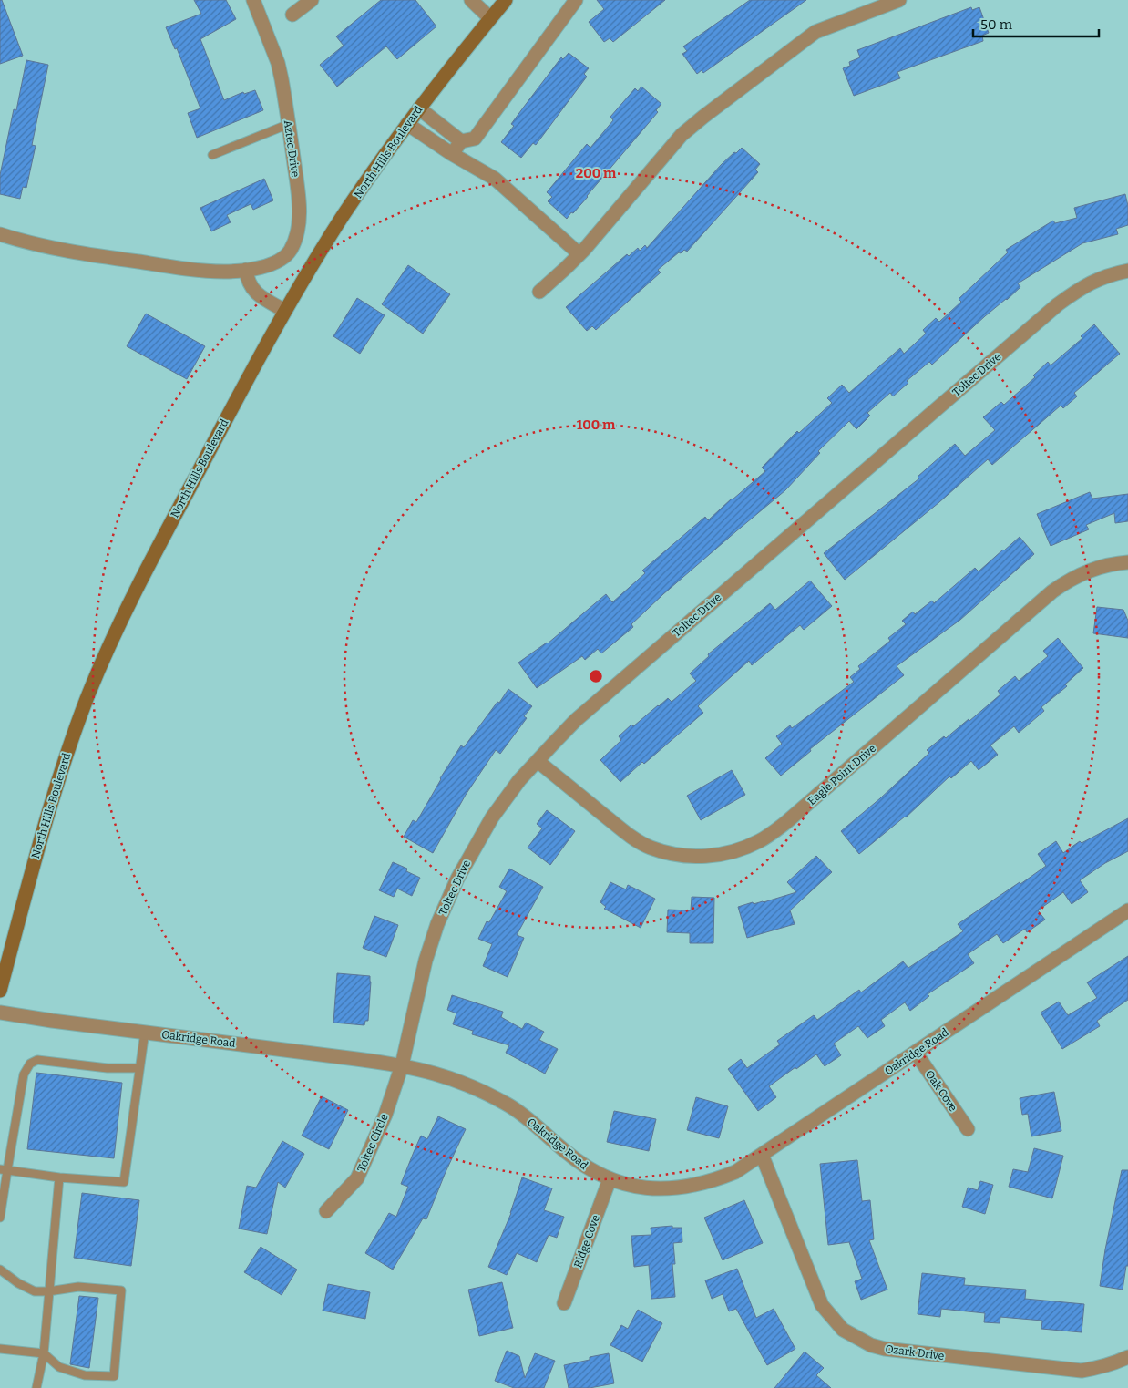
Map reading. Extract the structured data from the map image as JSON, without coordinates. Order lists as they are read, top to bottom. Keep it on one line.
{"streets":{"street":["Aztec Drive","North Hills Boulevard","Toltec Drive","Eagle Point Drive","Oakridge Road","Oak Cove","Toltec Circle","Ridge Cove","Ozark Drive"]},"crossings":[["Toltec Drive","Eagle Point Drive"],["Toltec Drive","Oakridge Road"],["Toltec Drive","Toltec Circle"],["Oakridge Road","Oak Cove"],["Oakridge Road","Toltec Circle"],["Oakridge Road","Ridge Cove"],["Oakridge Road","Ozark Drive"]],"scale_bar":"50 m","rings":["200 m","100 m"]}
